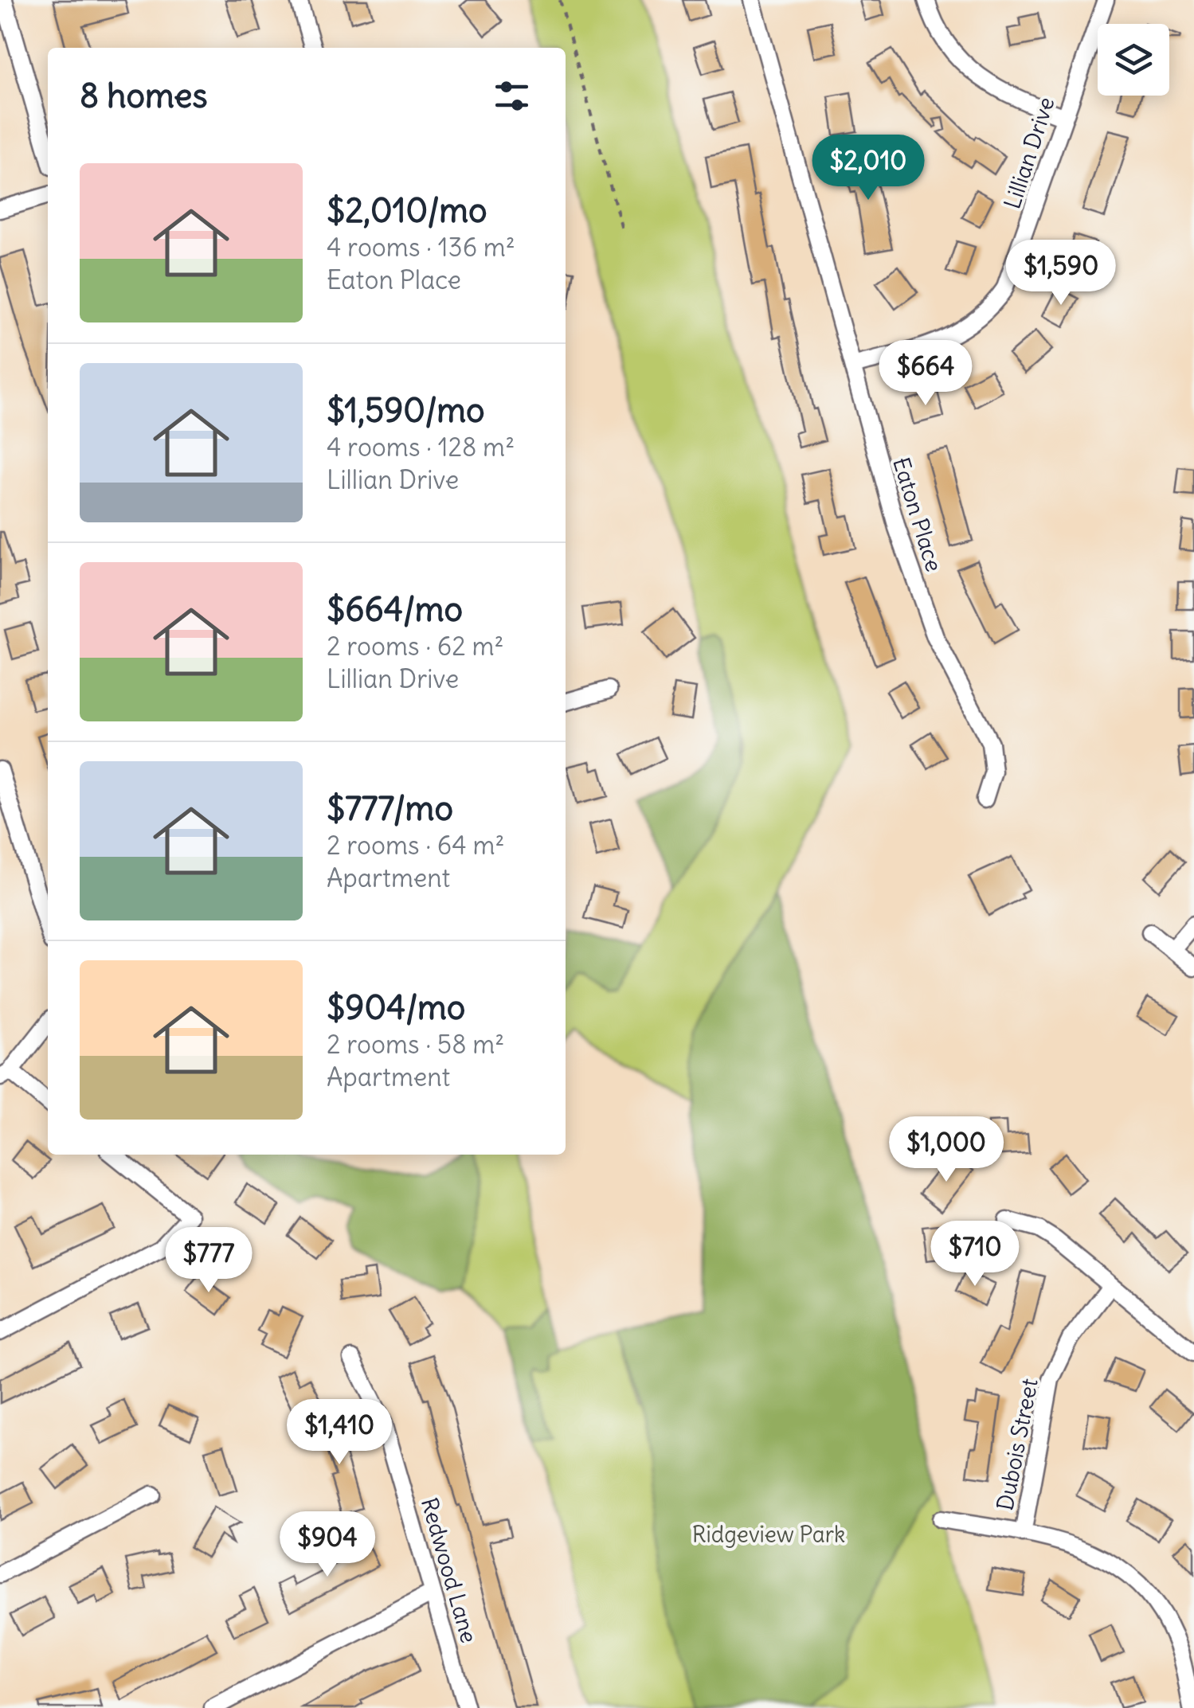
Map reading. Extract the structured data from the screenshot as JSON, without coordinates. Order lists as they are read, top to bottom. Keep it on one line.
{"streets":{"street":["Lillian Drive","Eaton Place","Dubois Street","Redwood Lane"]},"crossings":[["Lillian Drive","Eaton Place"]],"parks":["Ridgeview Park"],"page":{"heading":"8 homes","price":["$2,010","$1,590","$664","$1,000","$710","$777","$1,410","$904"],"list":[{"name":"$2,010/mo","note":"4 rooms · 136 m² · Eaton Place"},{"name":"$1,590/mo","note":"4 rooms · 128 m² · Lillian Drive"},{"name":"$664/mo","note":"2 rooms · 62 m² · Lillian Drive"},{"name":"$777/mo","note":"2 rooms · 64 m² · Apartment"},{"name":"$904/mo","note":"2 rooms · 58 m² · Apartment"}]}}
